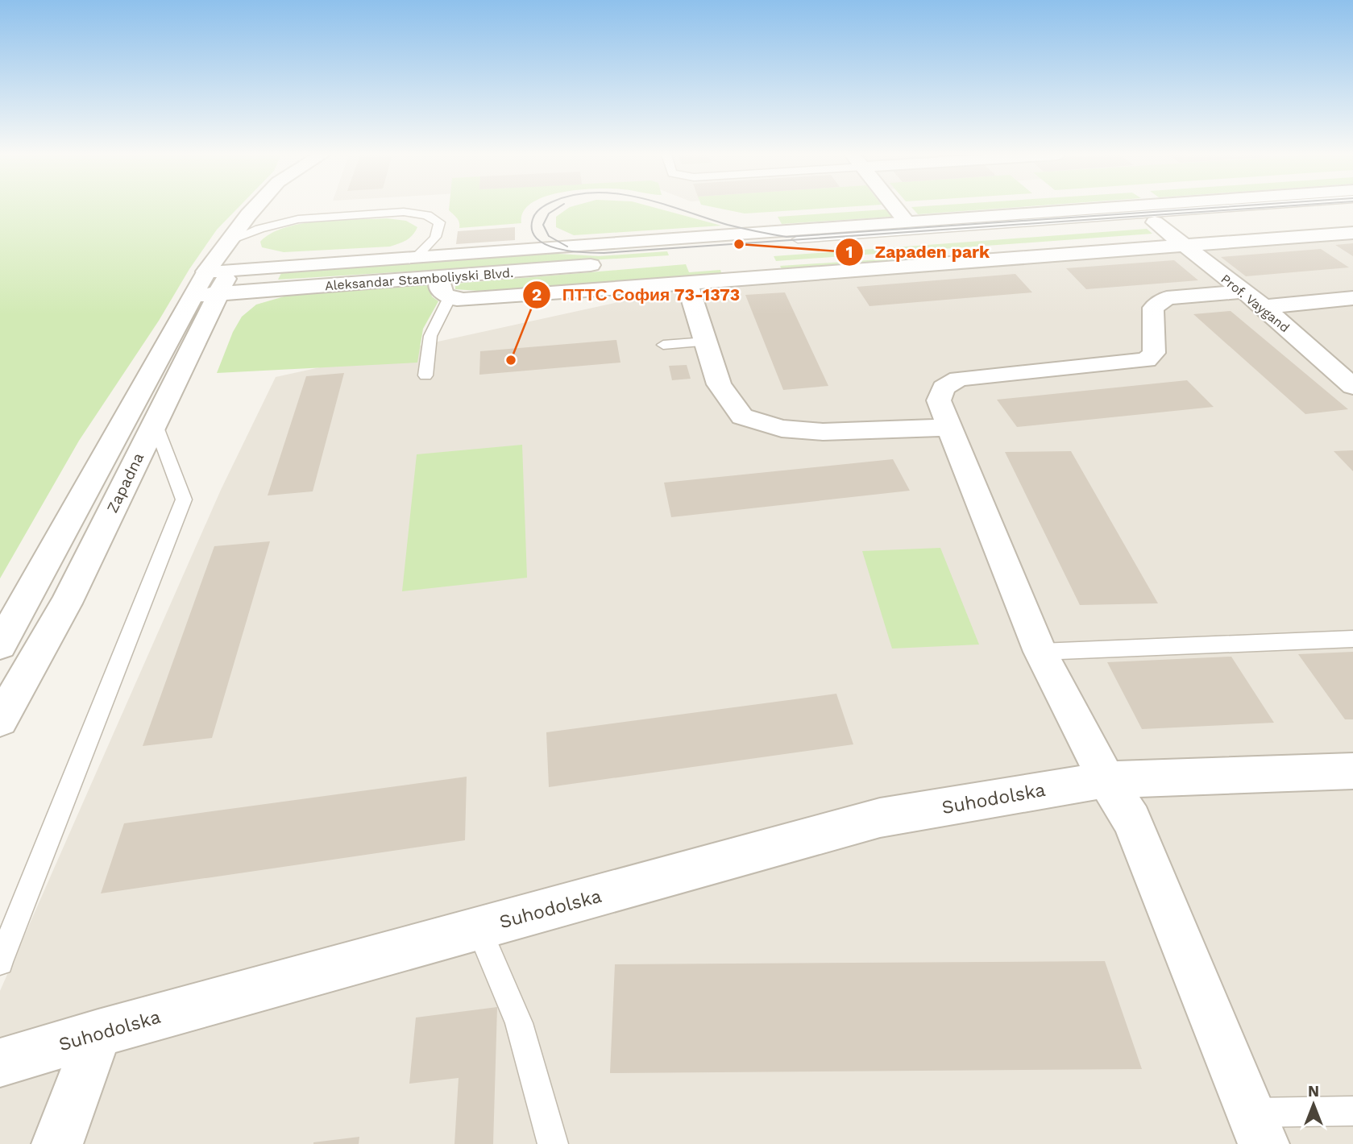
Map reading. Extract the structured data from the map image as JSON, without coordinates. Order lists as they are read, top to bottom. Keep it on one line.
{"streets":{"street":["Aleksandar Stamboliyski Blvd.","Prof. Vaygand","Zapadna","Suhodolska"]},"crossings":[["Aleksandar Stamboliyski Blvd.","Zapadna"]],"places":["Zapaden park","ПТТС София 73-1373"],"north":"top"}
